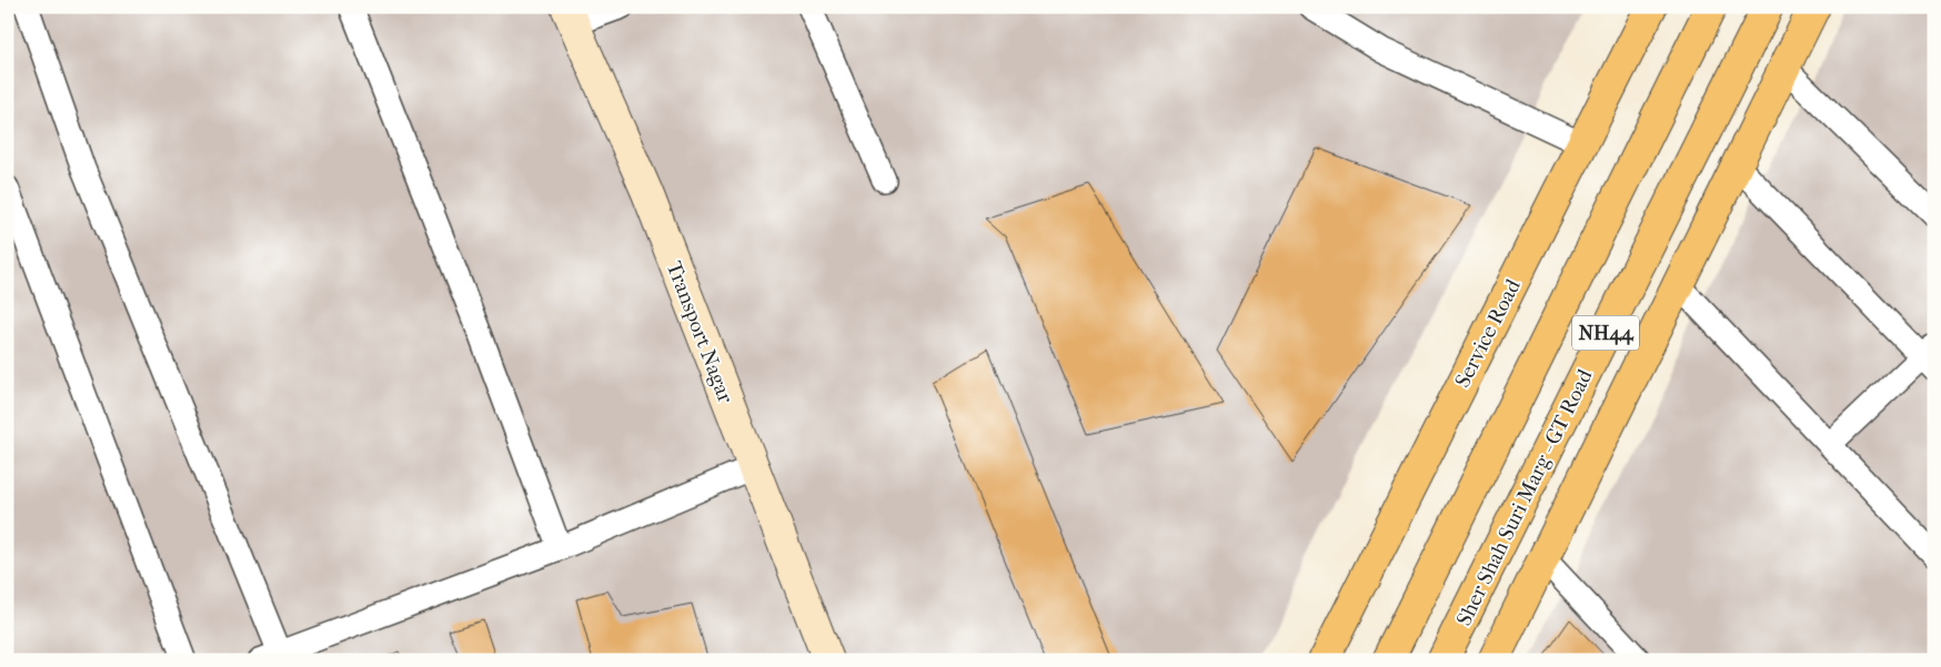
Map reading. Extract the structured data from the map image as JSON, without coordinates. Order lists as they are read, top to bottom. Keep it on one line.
{"streets":{"main road":["Service Road","NH44","Sher Shah Suri Marg - GT Road"],"street":["Transport Nagar"]}}
